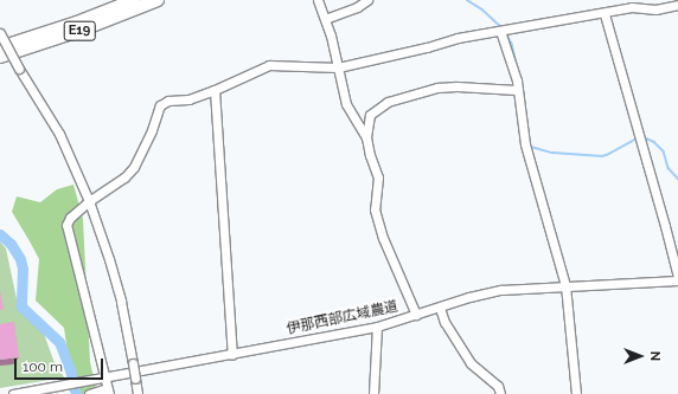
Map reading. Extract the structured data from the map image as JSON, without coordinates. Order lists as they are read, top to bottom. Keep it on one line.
{"streets":{"highway":["E19"],"street":["伊那西部広域農道"]},"scale_bar":"100 m","north":"right"}
